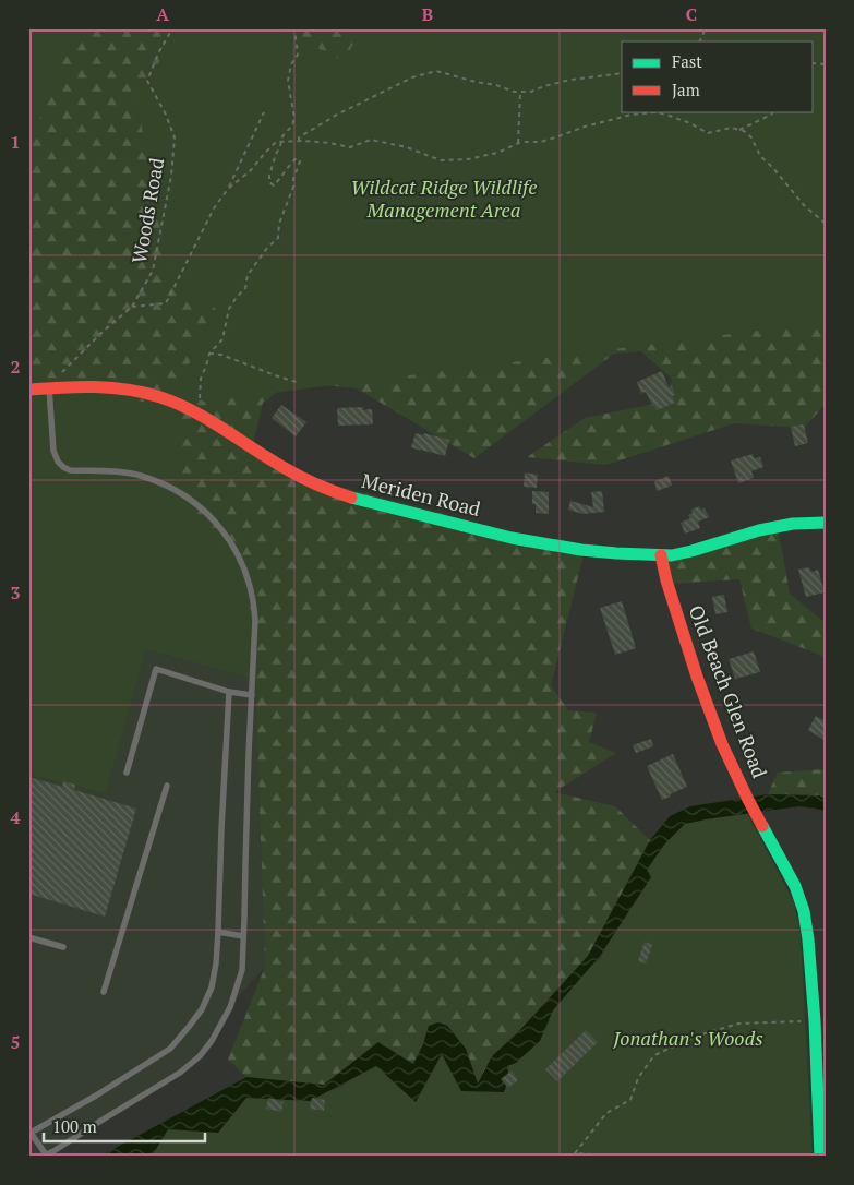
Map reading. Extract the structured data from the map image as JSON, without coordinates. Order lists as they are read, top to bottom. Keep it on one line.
{"streets":{"street":["Meriden Road","Old Beach Glen Road"],"path":["Woods Road"]},"crossings":[["Meriden Road","Old Beach Glen Road"]],"parks":["Wildcat Ridge Wildlife Management Area","Jonathan's Woods"],"legend":["Fast","Jam"],"scale_bar":"100 m","grid":{"columns":["A","B","C"],"rows":["1","2","3","4","5"]}}
